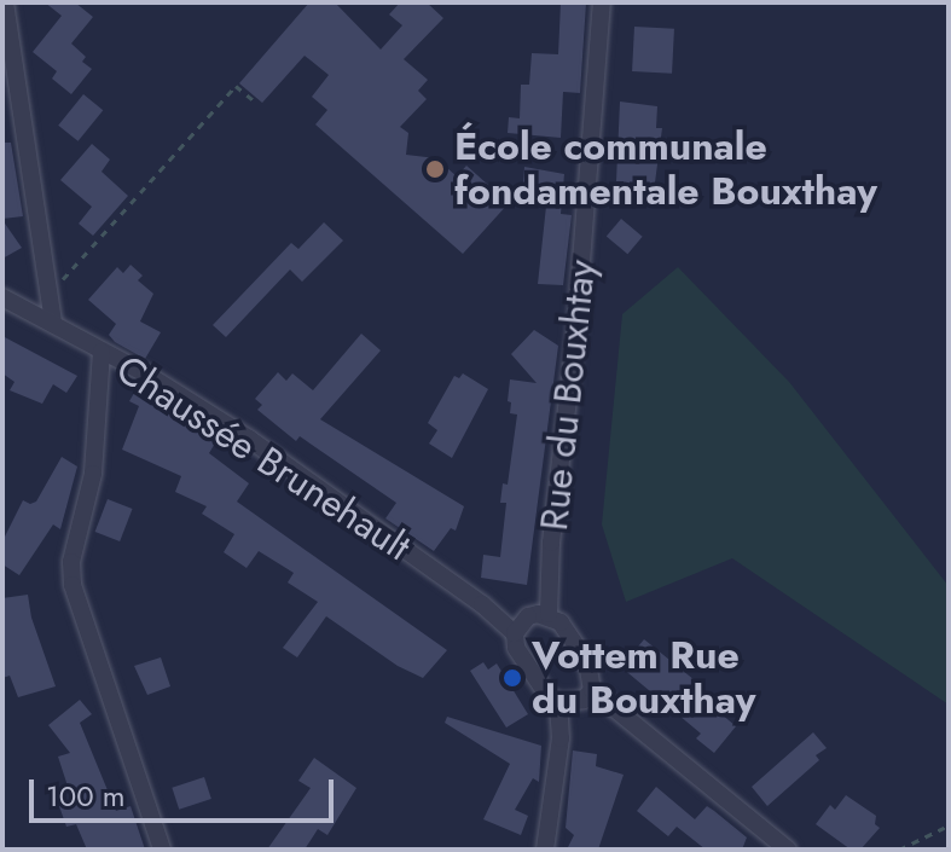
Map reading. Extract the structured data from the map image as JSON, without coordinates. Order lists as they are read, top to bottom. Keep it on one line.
{"streets":{"street":["Rue du Bouxhtay","Chaussée Brunehault"]},"places":["École communale fondamentale Bouxthay","Vottem Rue du Bouxthay"],"scale_bar":"100 m"}
